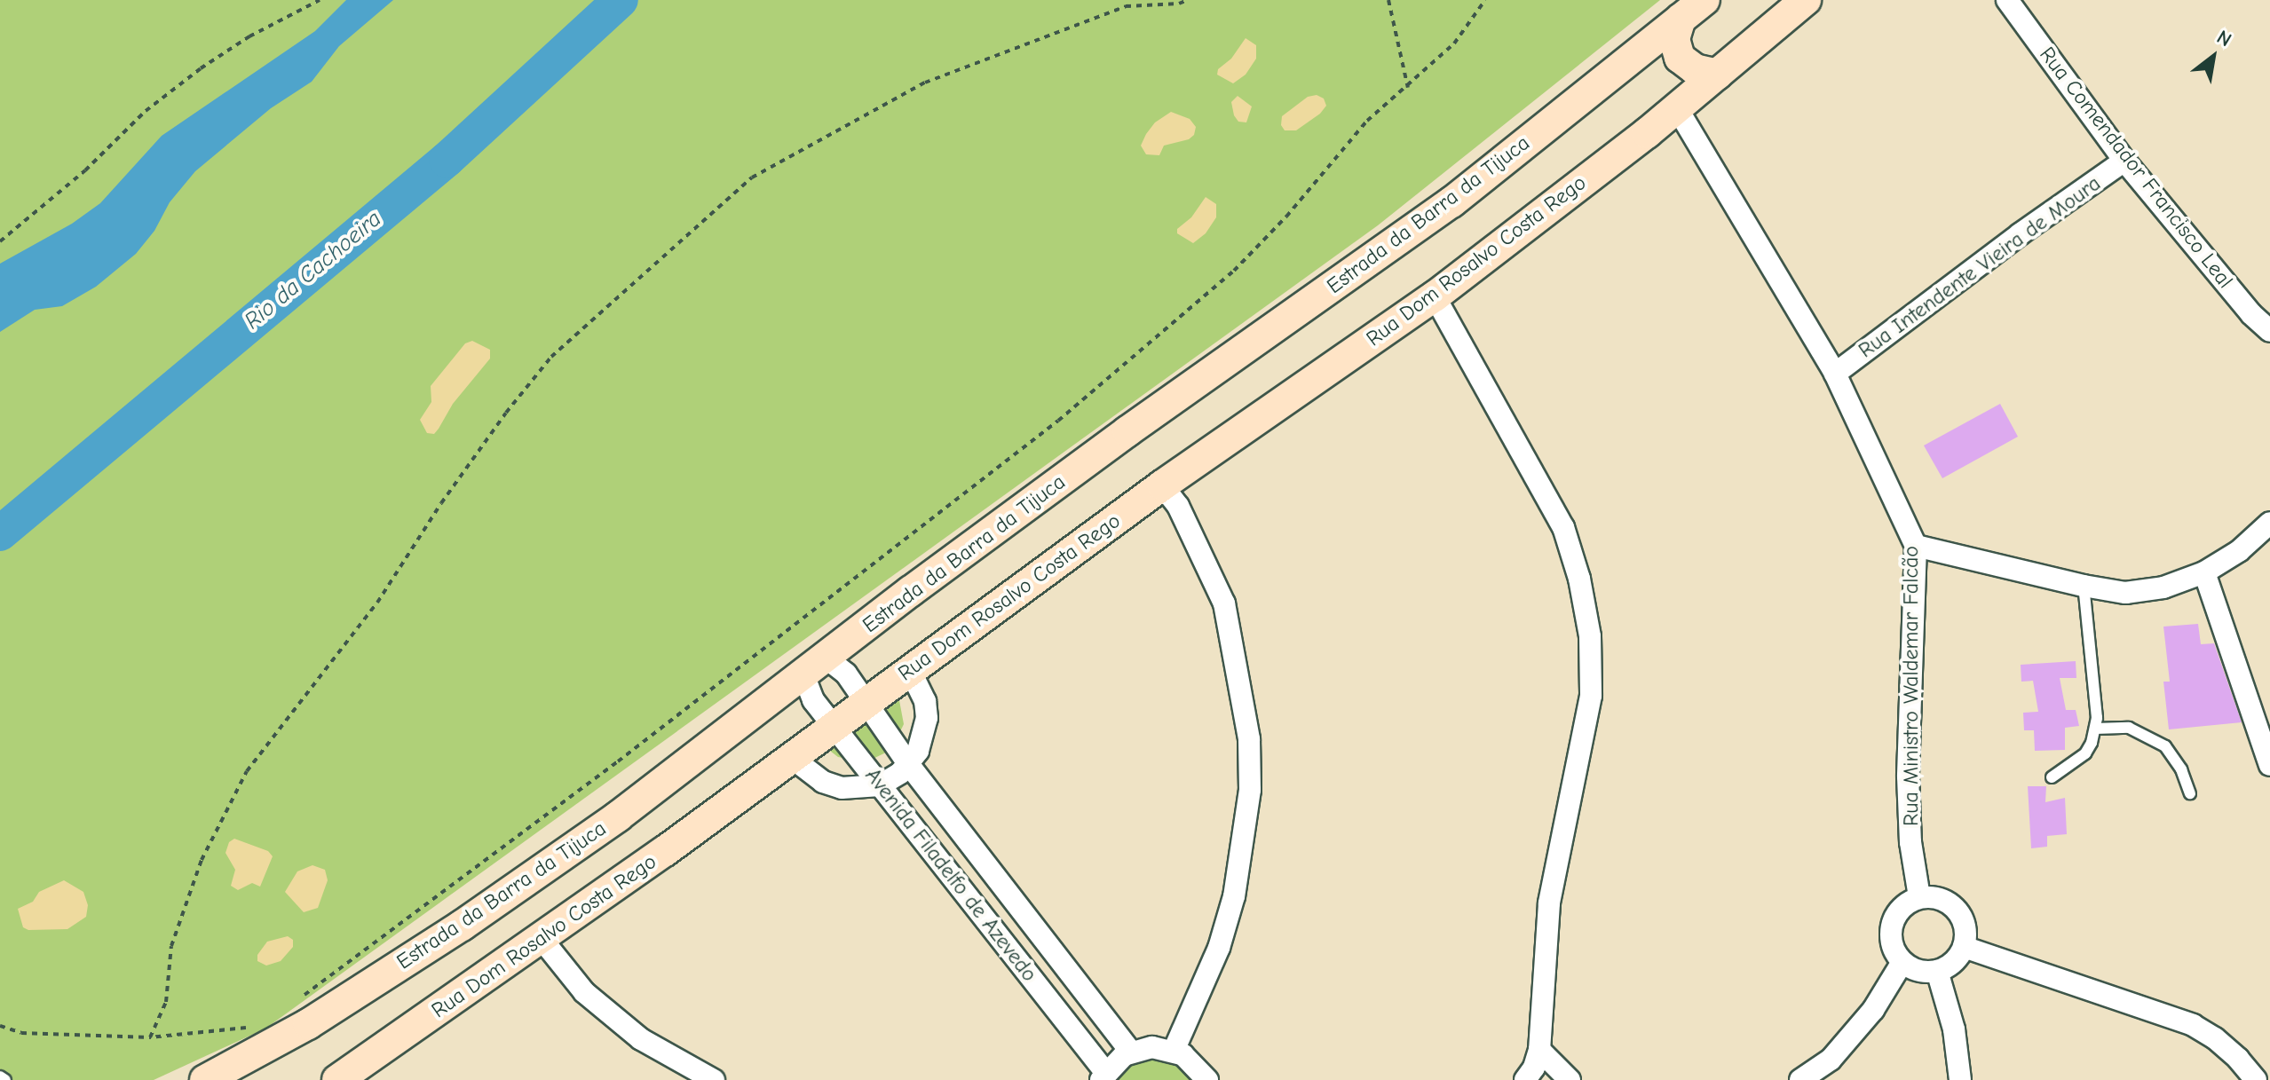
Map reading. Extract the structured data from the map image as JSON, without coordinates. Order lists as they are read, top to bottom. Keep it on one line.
{"streets":{"main road":["Estrada da Barra da Tijuca","Rua Dom Rosalvo Costa Rego"],"street":["Rua Comendador Francisco Leal","Rua Intendente Vieira de Moura","Rua Ministro Waldemar Falcão","Avenida Filadelfo de Azevedo"]},"crossings":[["Rua Comendador Francisco Leal","Rua Intendente Vieira de Moura"],["Estrada da Barra da Tijuca","Avenida Filadelfo de Azevedo"],["Rua Dom Rosalvo Costa Rego","Rua Ministro Waldemar Falcão"],["Rua Dom Rosalvo Costa Rego","Avenida Filadelfo de Azevedo"],["Rua Intendente Vieira de Moura","Rua Ministro Waldemar Falcão"]],"water":["Rio da Cachoeira"],"north":"top right"}
